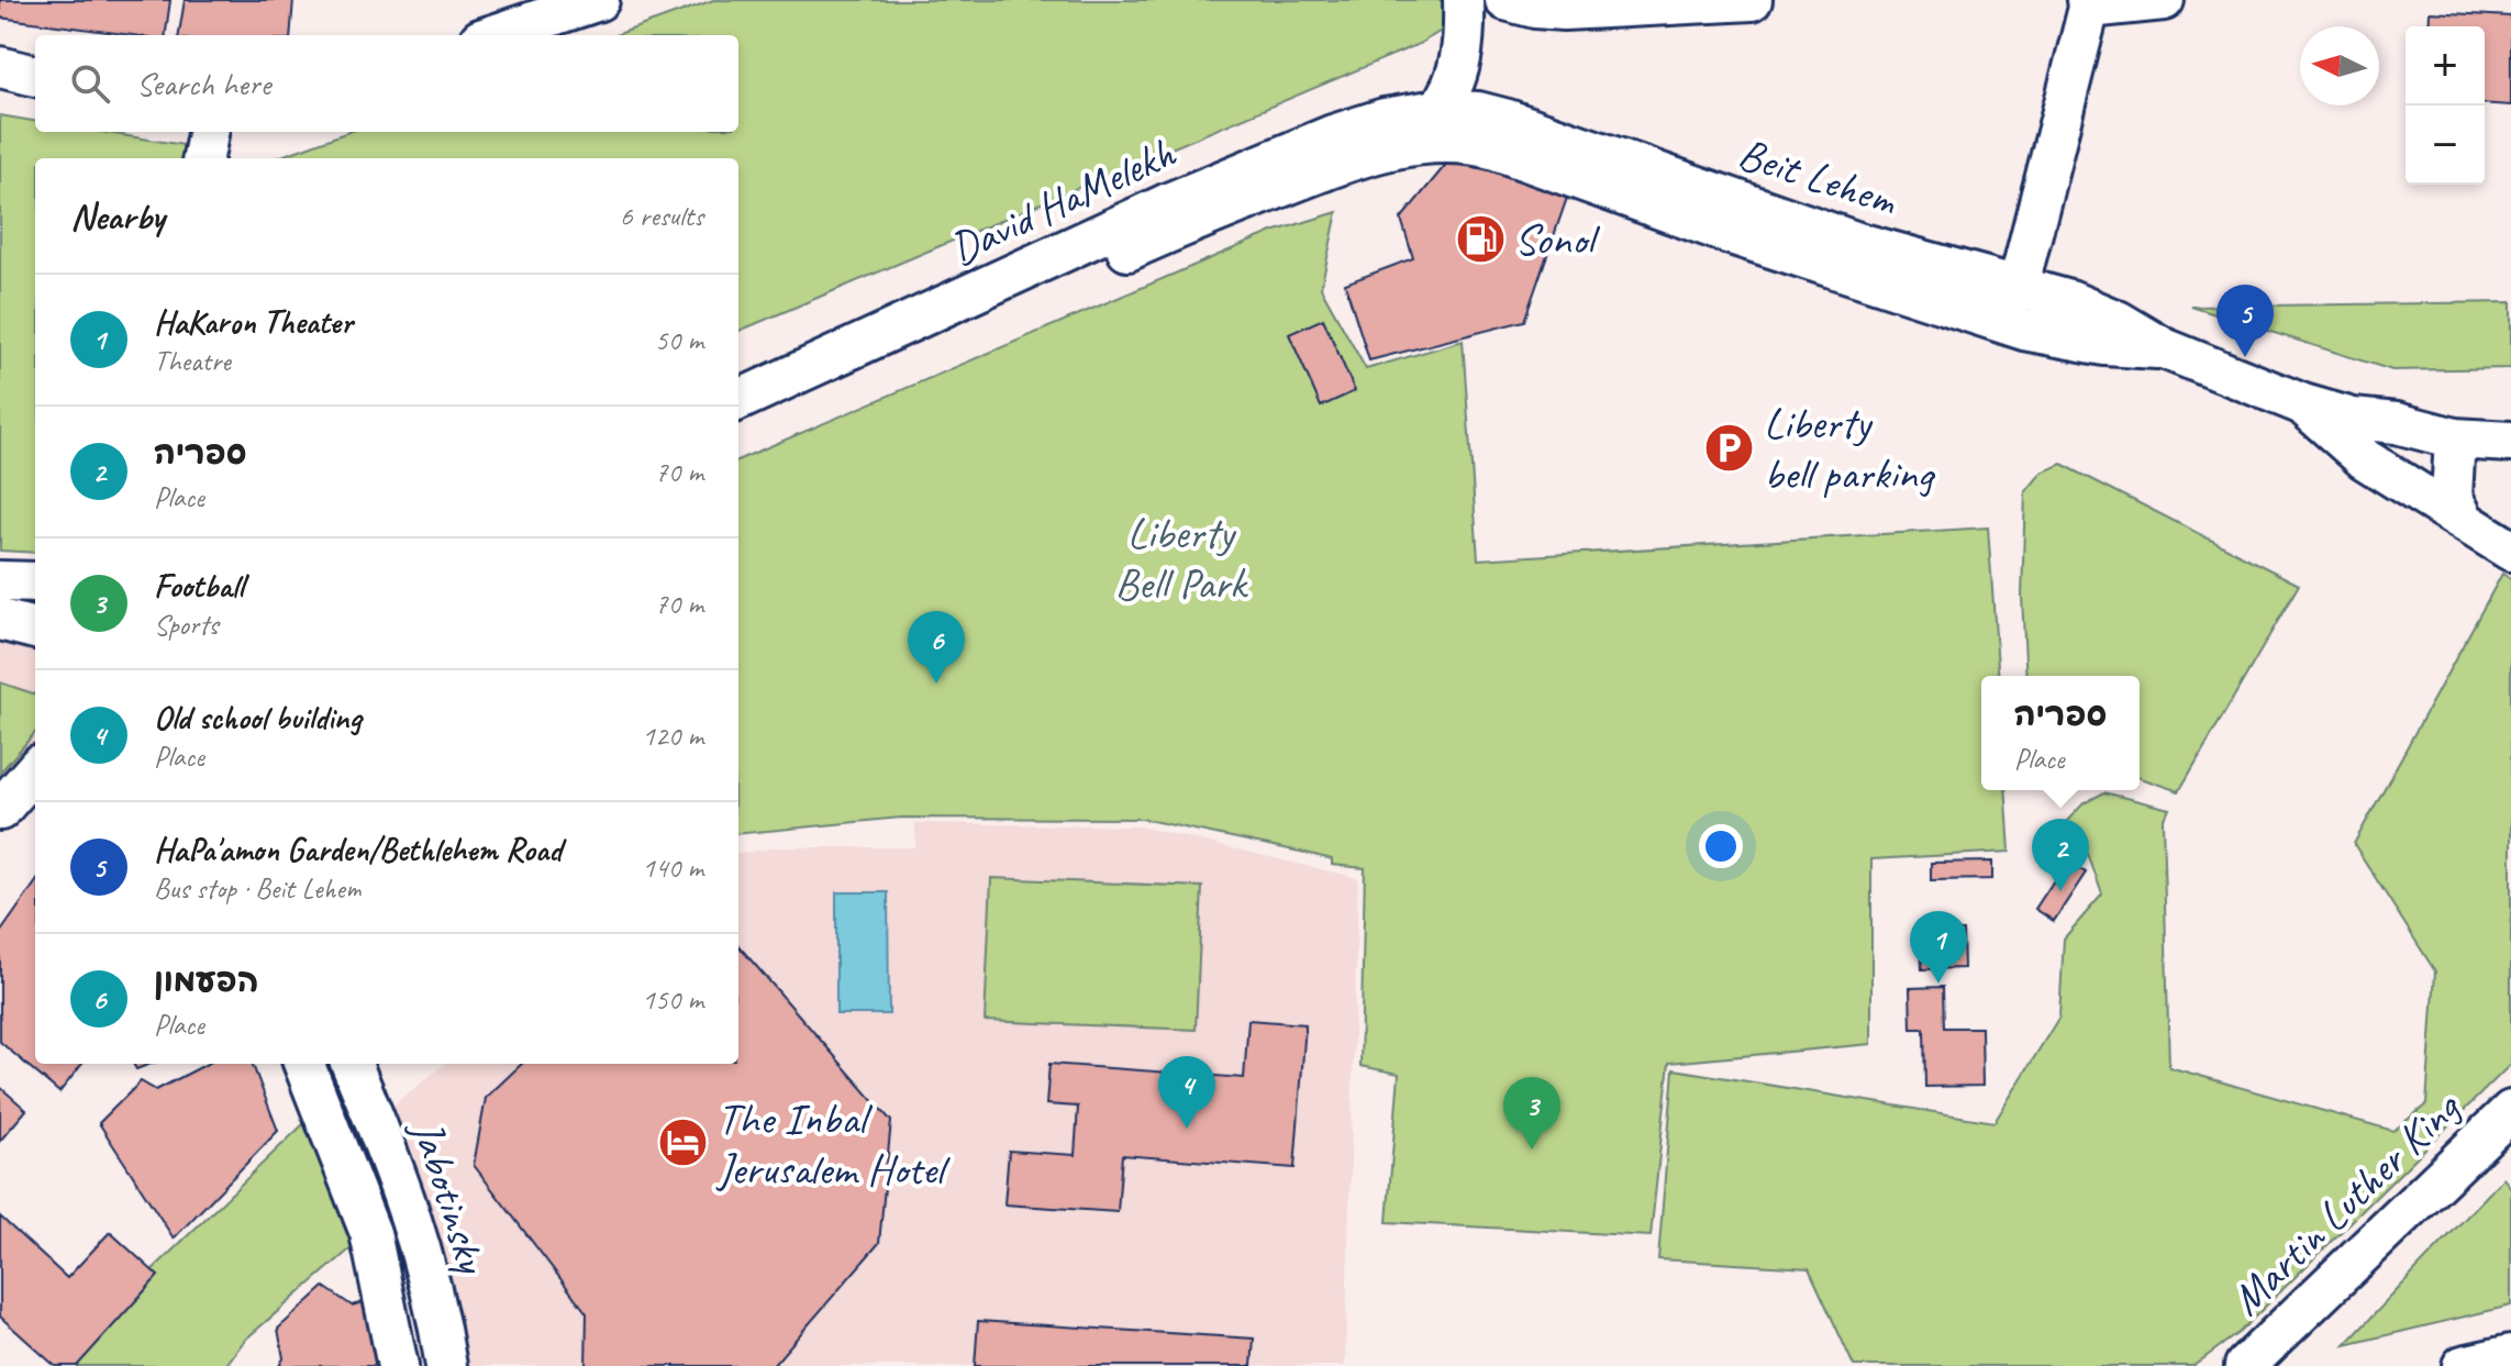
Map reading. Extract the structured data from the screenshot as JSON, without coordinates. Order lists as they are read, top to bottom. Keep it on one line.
{"streets":{"street":["Beit Lehem","David HaMelekh","Jabotinsky","Martin Luther King"]},"crossings":[["Beit Lehem","David HaMelekh"]],"parks":["Liberty Bell Park"],"places":{"fuel station":["Sonol"],"parking":["Liberty bell parking"],"hotel":["The Inbal Jerusalem Hotel"]},"north":"left","page":{"map_buttons":["+","−"],"search":"Search here","heading":["Nearby","6 results"],"list":[{"mark":"1","name":"HaKaron Theater","note":"Theatre","value":"50 m"},{"mark":"2","name":"ספריה","note":"Place","value":"70 m"},{"mark":"3","name":"Football","note":"Sports","value":"70 m"},{"mark":"4","name":"Old school building","note":"Place","value":"120 m"},{"mark":"5","name":"HaPa'amon Garden/Bethlehem Road","note":"Bus stop · Beit Lehem","value":"140 m"},{"mark":"6","name":"הפעמון","note":"Place","value":"150 m"}],"pins":["5","6","2","1","4","3"],"popup":["ספריה","Place"]}}
